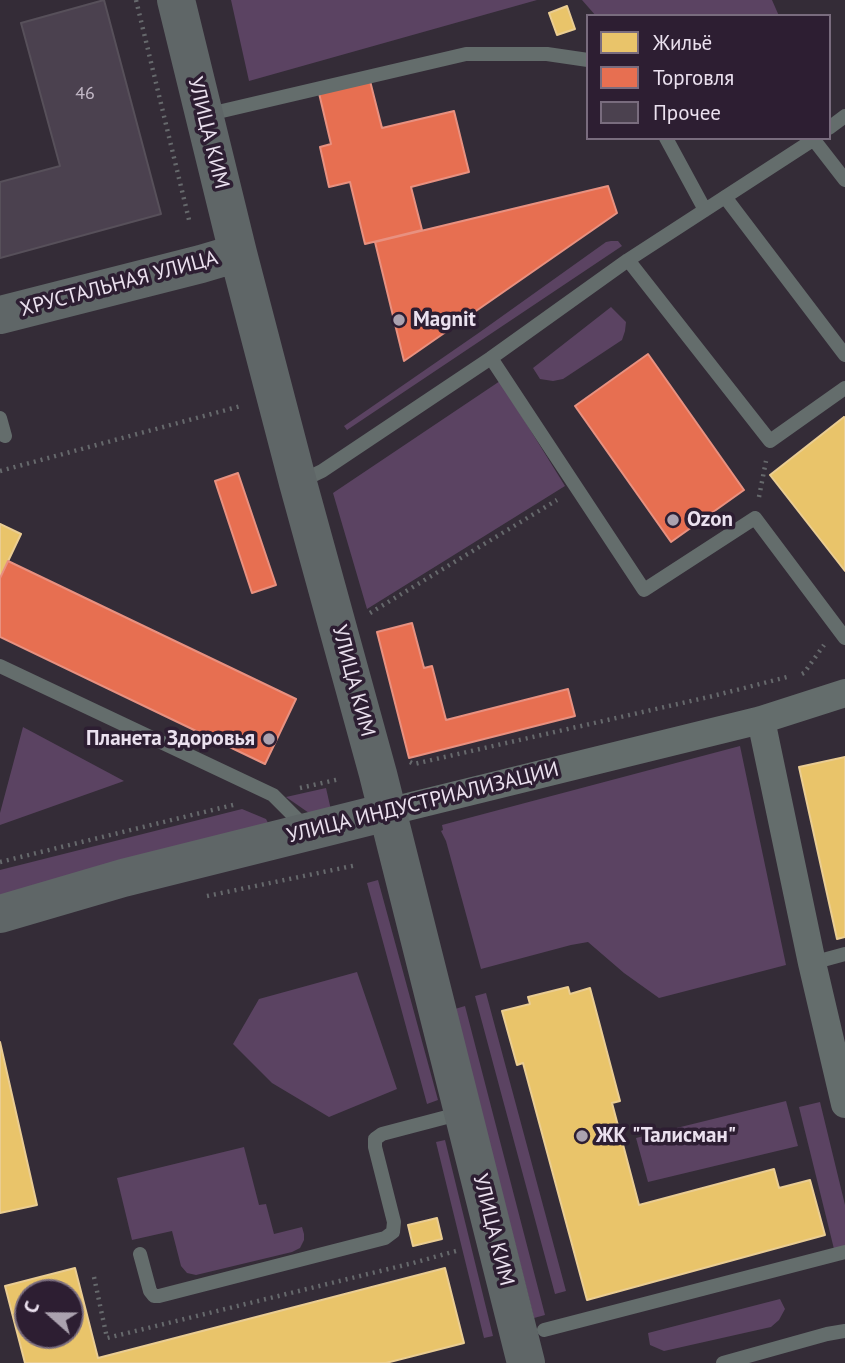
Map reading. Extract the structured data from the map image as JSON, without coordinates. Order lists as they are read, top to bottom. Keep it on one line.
{"streets":{"street":["УЛИЦА КИМ","ХРУСТАЛЬНАЯ УЛИЦА","УЛИЦА ИНДУСТРИАЛИЗАЦИИ"]},"crossings":[["УЛИЦА КИМ","ХРУСТАЛЬНАЯ УЛИЦА"],["УЛИЦА КИМ","УЛИЦА ИНДУСТРИАЛИЗАЦИИ"]],"places":["Magnit","Ozon","Планета Здоровья","ЖК \"Талисман\""],"house_numbers":["46"],"legend":["Жильё","Торговля","Прочее"],"north":"left"}
